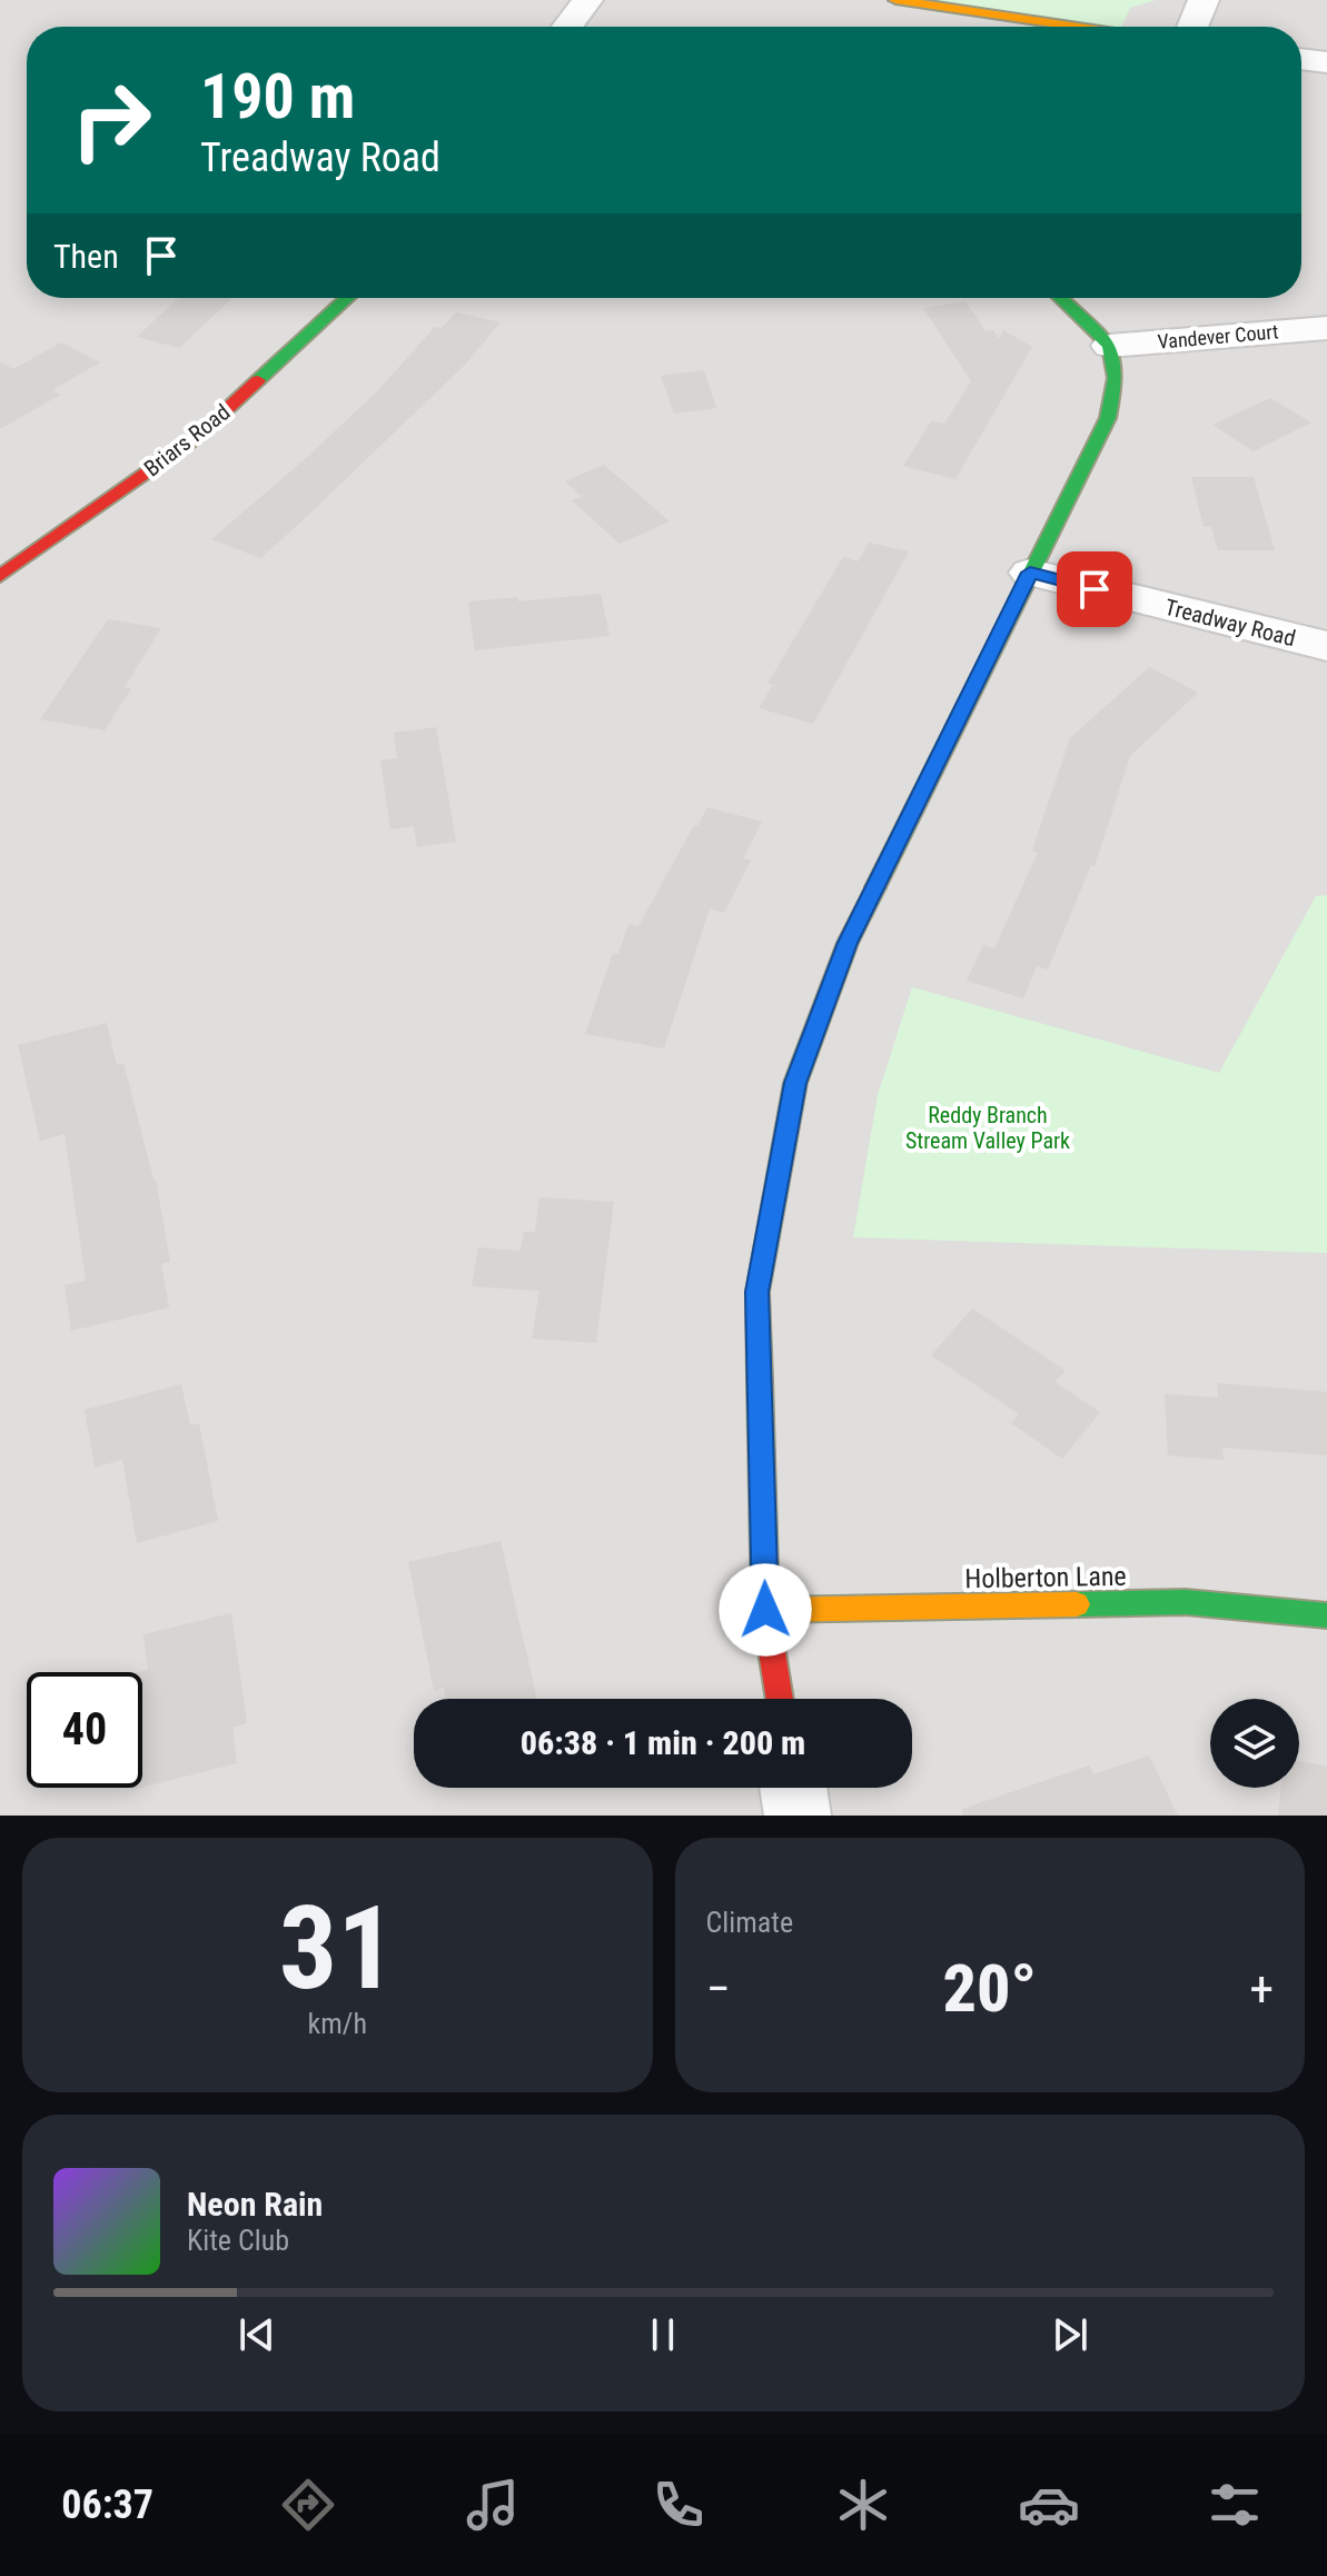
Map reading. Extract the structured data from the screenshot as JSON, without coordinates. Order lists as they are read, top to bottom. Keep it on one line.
{"streets":{"street":["Vandever Court","Briars Road","Treadway Road","Holberton Lane"]},"parks":["Reddy Branch Stream Valley Park"],"page":{"turn":["190 m","Treadway Road"],"then":"Then","limit":"40","trip":"06:38 · 1 min · 200 m","tile":[["31","km/h"],"Climate"],"heat":["−","20°","+"],"song":["Neon Rain","Kite Club"],"tabs":"06:37"}}
